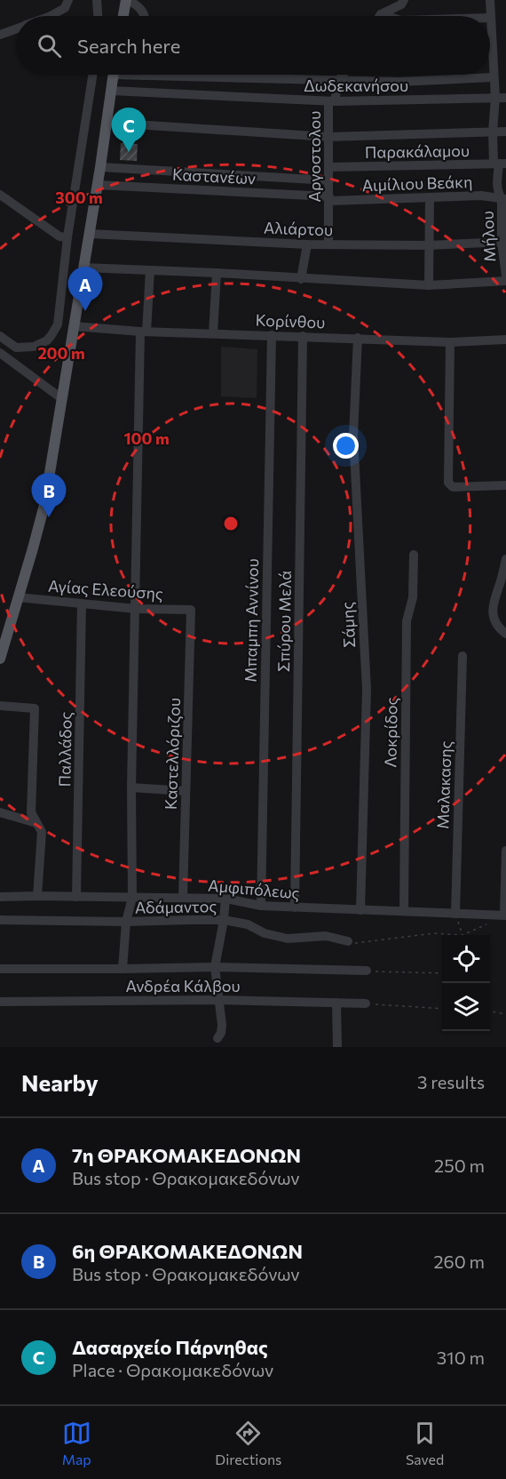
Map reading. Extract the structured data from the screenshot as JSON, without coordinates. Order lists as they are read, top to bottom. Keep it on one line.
{"streets":{"street":["Δωδεκανήσου","Παρακάλαμου","Αργοστολου","Καστανέων","Αιμίλιου Βεάκη","Αλιάρτου","Μήλου","Κορίνθου","Αγίας Ελεούσης","Μπαμπη Αννίνου","Σπύρου Μελά","Σάμης","Λοκρίδος","Παλλάδος","Καστελλόριζου","Μαλακασης","Αμφιπόλεως","Αδάμαντος","Ανδρέα Κάλβου"]},"crossings":[["Δωδεκανήσου","Αργοστολου"],["Δωδεκανήσου","Μήλου"],["Παρακάλαμου","Αργοστολου"],["Παρακάλαμου","Μήλου"],["Αργοστολου","Καστανέων"],["Αργοστολου","Αιμίλιου Βεάκη"],["Αργοστολου","Αλιάρτου"],["Καστανέων","Αιμίλιου Βεάκη"],["Αιμίλιου Βεάκη","Μήλου"],["Αλιάρτου","Μήλου"],["Κορίνθου","Μπαμπη Αννίνου"],["Κορίνθου","Σπύρου Μελά"],["Κορίνθου","Σάμης"],["Αγίας Ελεούσης","Παλλάδος"],["Αγίας Ελεούσης","Καστελλόριζου"],["Μπαμπη Αννίνου","Αμφιπόλεως"],["Σπύρου Μελά","Αμφιπόλεως"],["Σάμης","Αμφιπόλεως"],["Λοκρίδος","Αμφιπόλεως"],["Παλλάδος","Αμφιπόλεως"],["Καστελλόριζου","Αμφιπόλεως"],["Μαλακασης","Αμφιπόλεως"]],"page":{"search":"Search here","pins":["C","A","B"],"heading":["Nearby","3 results"],"list":[{"mark":"A","name":"7η ΘΡΑΚΟΜΑΚΕΔΟΝΩΝ","note":"Bus stop · Θρακομακεδόνων","value":"250 m"},{"mark":"B","name":"6η ΘΡΑΚΟΜΑΚΕΔΟΝΩΝ","note":"Bus stop · Θρακομακεδόνων","value":"260 m"},{"mark":"C","name":"Δασαρχείο Πάρνηθας","note":"Place · Θρακομακεδόνων","value":"310 m"}],"nav":["Map","Directions","Saved"]},"rings":["300 m","200 m","100 m"]}
